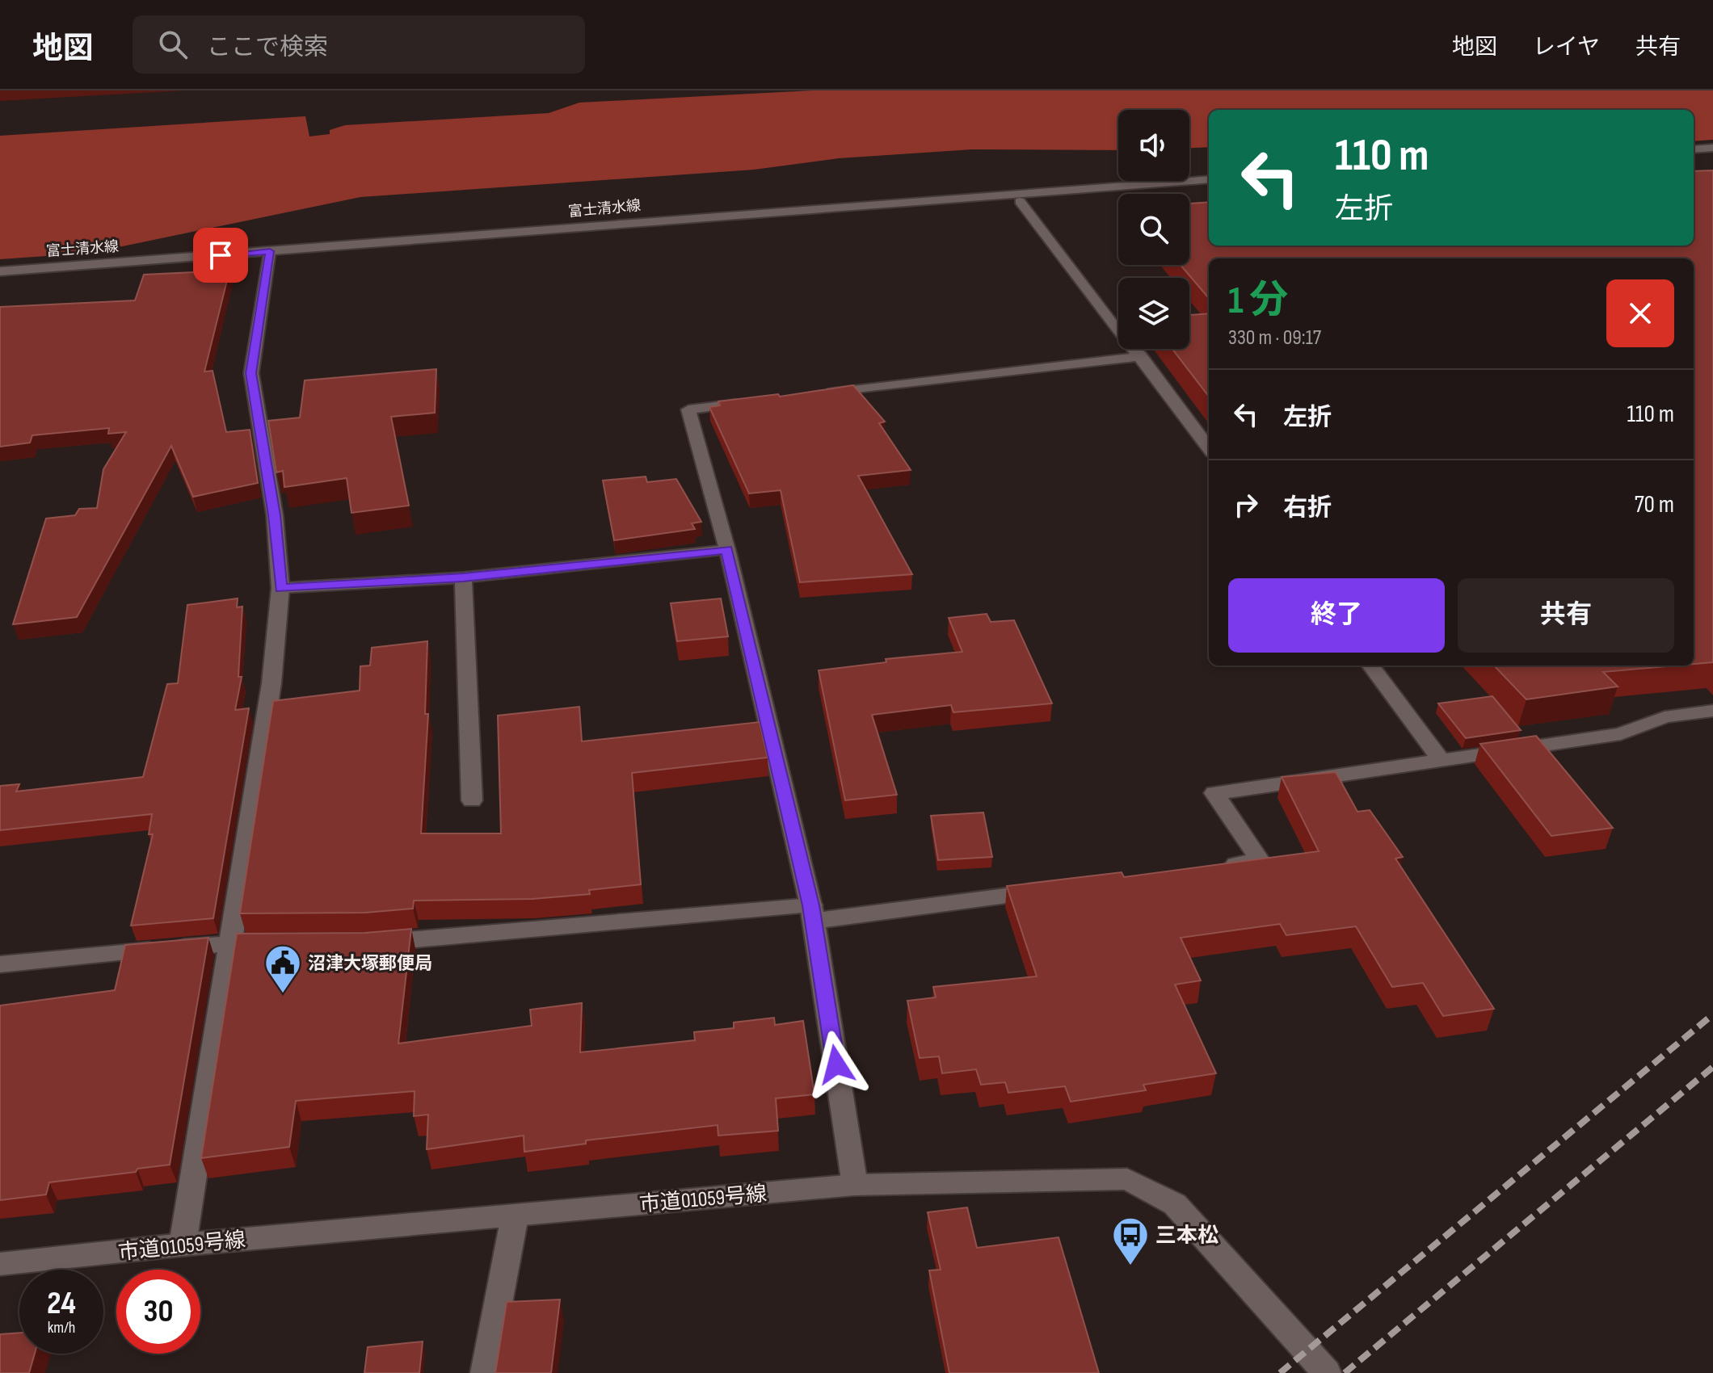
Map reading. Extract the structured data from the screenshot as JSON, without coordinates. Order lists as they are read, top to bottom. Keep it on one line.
{"streets":{"street":["富士清水線","市道01059号線"]},"places":{"public building":["沼津大塚郵便局"],"bus stop":["三本松"]},"page":{"header":"地図","search":"ここで検索","nav":["地図","レイヤ","共有"],"turn":["110 m","左折"],"heading":["1 分","330 m · 09:17"],"list":[{"name":"左折","value":"110 m"},{"name":"右折","value":"70 m"}],"buttons":["終了","共有"],"speed":"24 km/h","limit":"30"}}
